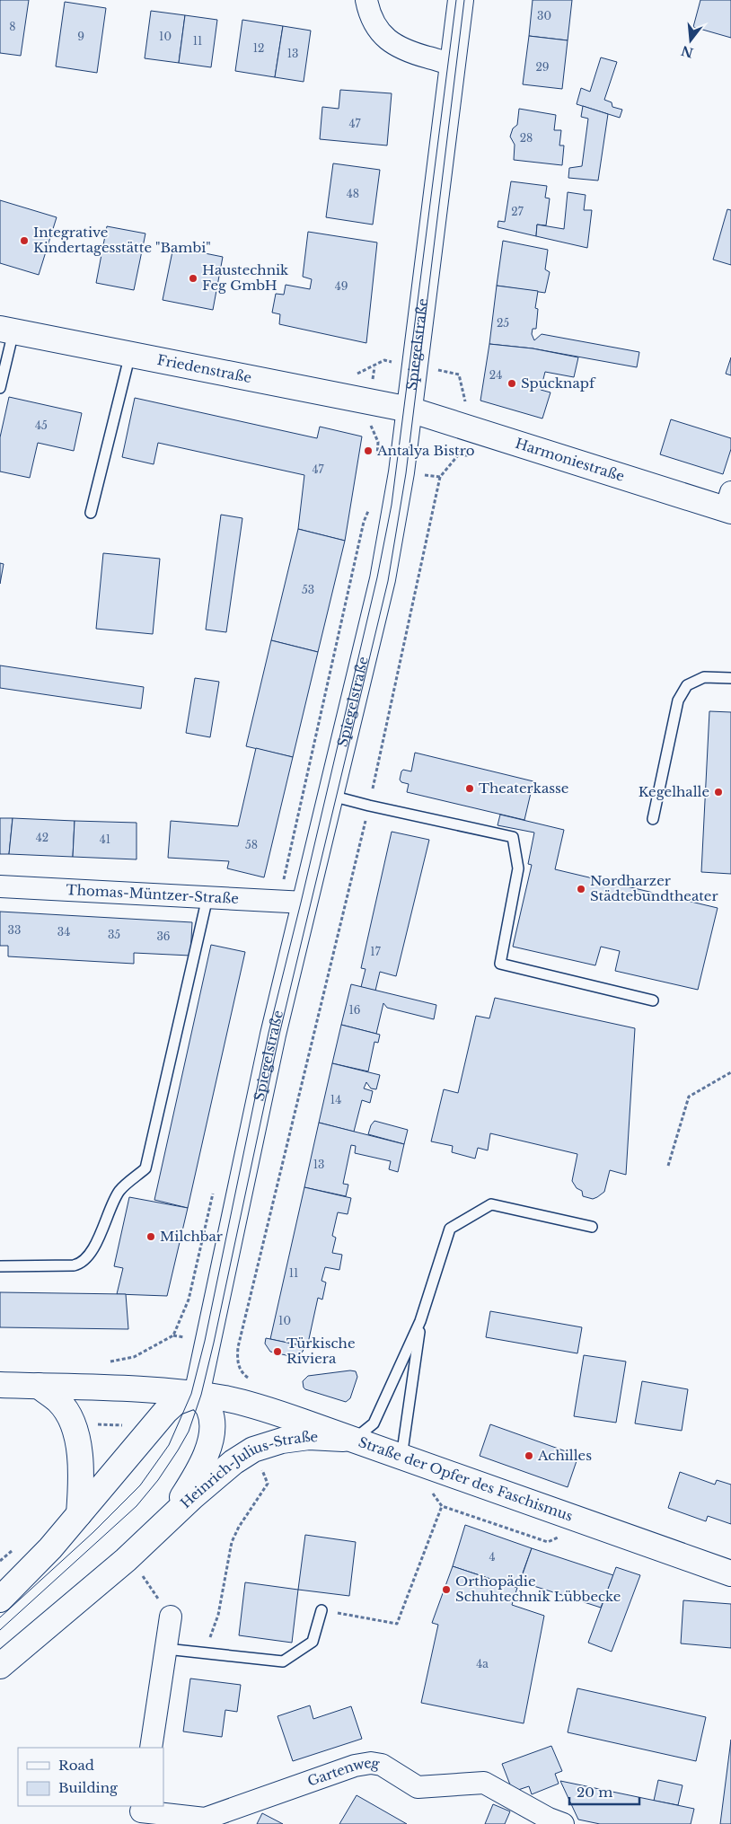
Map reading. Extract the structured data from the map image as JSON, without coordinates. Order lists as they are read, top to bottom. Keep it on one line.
{"streets":{"street":["Spiegelstraße","Friedenstraße","Harmoniestraße","Thomas-Müntzer-Straße","Heinrich-Julius-Straße","Straße der Opfer des Faschismus","Gartenweg"]},"crossings":[["Spiegelstraße","Friedenstraße"],["Spiegelstraße","Harmoniestraße"],["Spiegelstraße","Thomas-Müntzer-Straße"],["Spiegelstraße","Heinrich-Julius-Straße"],["Spiegelstraße","Straße der Opfer des Faschismus"],["Friedenstraße","Harmoniestraße"],["Heinrich-Julius-Straße","Straße der Opfer des Faschismus"]],"places":["Integrative Kindertagesstätte \"Bambi\"","Haustechnik Feg GmbH","Spucknapf","Antalya Bistro","Theaterkasse","Kegelhalle","Nordharzer Städtebundtheater","Milchbar","Türkische Riviera","Achilles","Orthopädie Schuhtechnik Lübbecke"],"house_numbers":["30","8","9","10","11","12","13","29","47","28","48","27","49","25","24","45","47","53","42","41","58","33","34","35","36","17","16","14","13","11","10","4","4a"],"legend":["Road","Building"],"scale_bar":"20 m","north":"bottom"}
